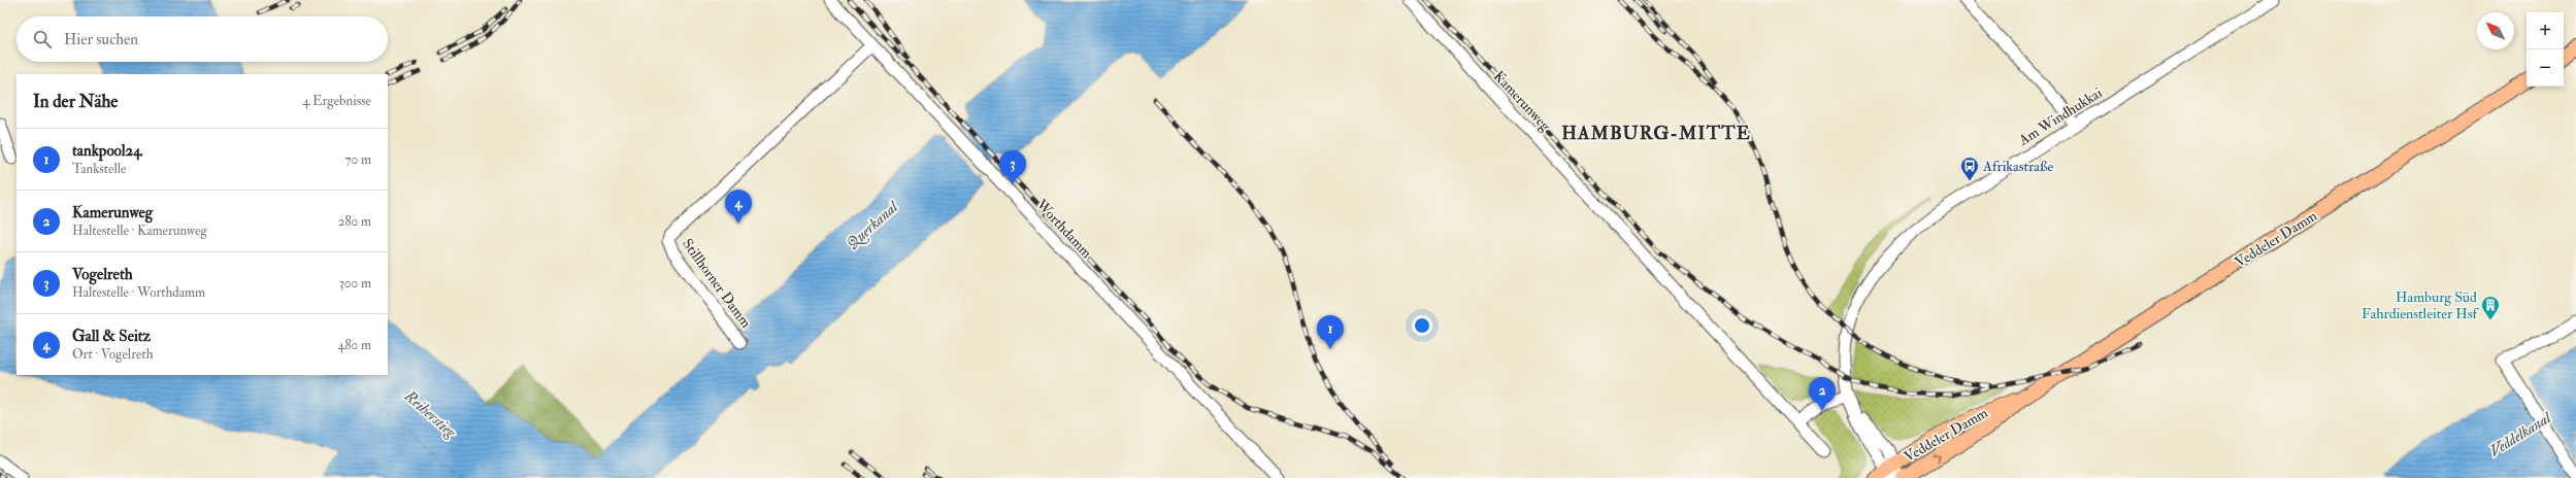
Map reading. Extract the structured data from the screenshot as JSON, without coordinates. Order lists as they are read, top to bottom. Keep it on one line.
{"streets":{"main road":["Veddeler Damm"],"street":["Kamerunweg","Am Windhukkai","Worthdamm","Stillhorner Damm"]},"crossings":[["Am Windhukkai","Veddeler Damm"],["Worthdamm","Stillhorner Damm"]],"districts":["HAMBURG-MITTE"],"water":["Querkanal","Reiherstieg","Veddelkanal"],"places":{"bus stop":["Afrikastraße"],"building":["Hamburg Süd Fahrdienstleiter Hsf"]},"north":"top left","page":{"map_buttons":["+","−"],"search":"Hier suchen","heading":["In der Nähe","4 Ergebnisse"],"list":[{"mark":"1","name":"tankpool24","note":"Tankstelle","value":"70 m"},{"mark":"2","name":"Kamerunweg","note":"Haltestelle · Kamerunweg","value":"280 m"},{"mark":"3","name":"Vogelreth","note":"Haltestelle · Worthdamm","value":"300 m"},{"mark":"4","name":"Gall & Seitz","note":"Ort · Vogelreth","value":"480 m"}],"pins":["3","4","1","2"]}}
